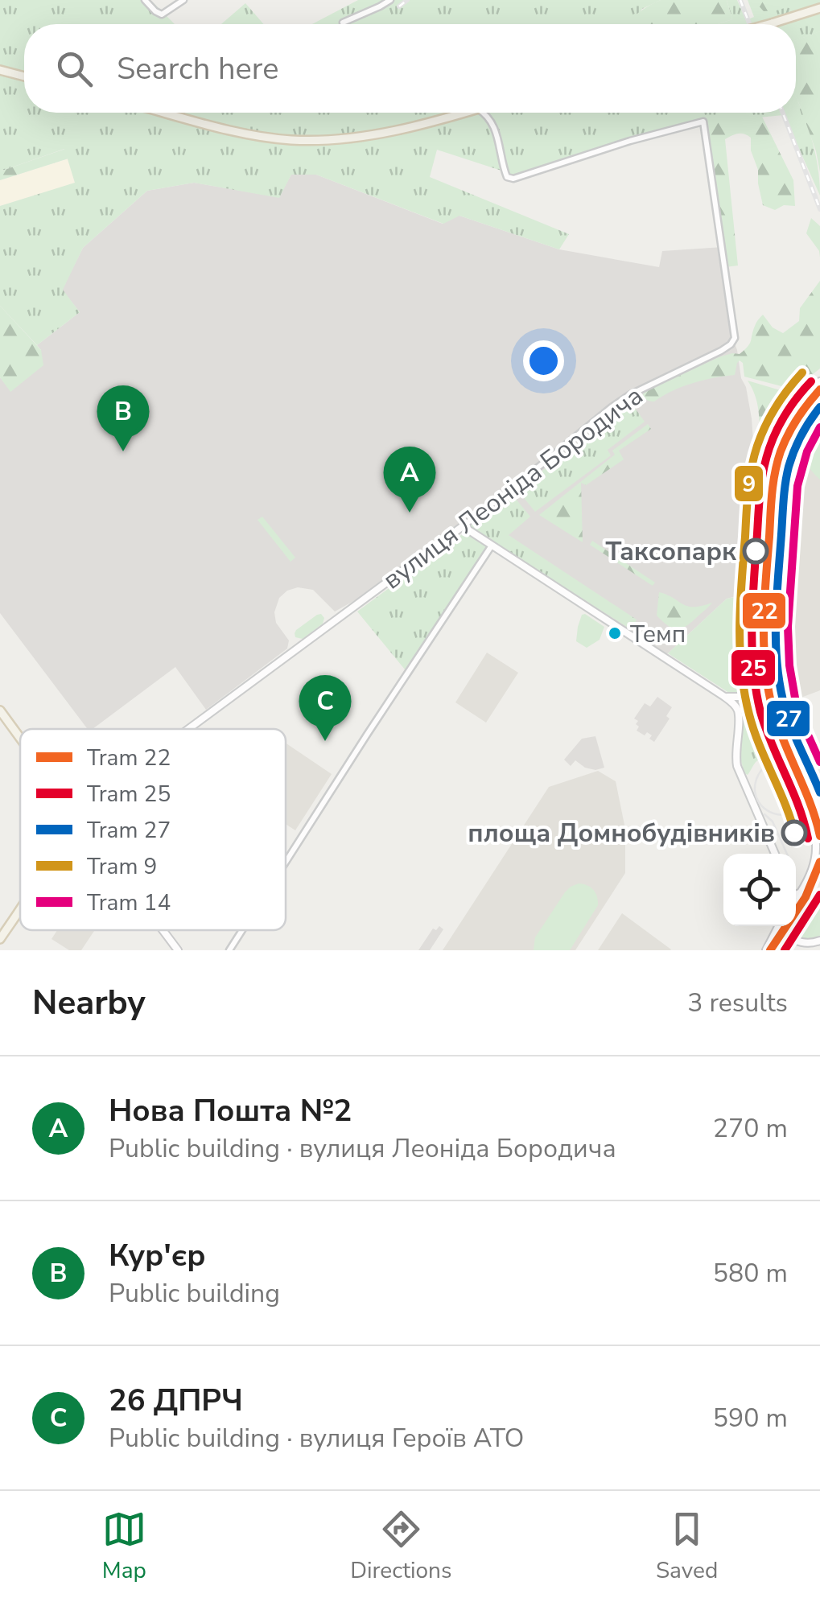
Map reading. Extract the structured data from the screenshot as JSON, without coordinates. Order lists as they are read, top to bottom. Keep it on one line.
{"streets":{"main road":["вулиця Леоніда Бородича"]},"places":["Таксопарк","Темп","площа Домнобудівників"],"lines":["tram line 9","tram line 25","tram line 22","tram line 27","tram line 14"],"legend":["Tram 22","Tram 25","Tram 27","Tram 9","Tram 14"],"page":{"search":"Search here","pins":["B","A","C"],"heading":["Nearby","3 results"],"list":[{"mark":"A","name":"Нова Пошта №2","note":"Public building · вулиця Леоніда Бородича","value":"270 m"},{"mark":"B","name":"Кур'єр","note":"Public building","value":"580 m"},{"mark":"C","name":"26 ДПРЧ","note":"Public building · вулиця Героїв АТО","value":"590 m"}],"nav":["Map","Directions","Saved"]}}
